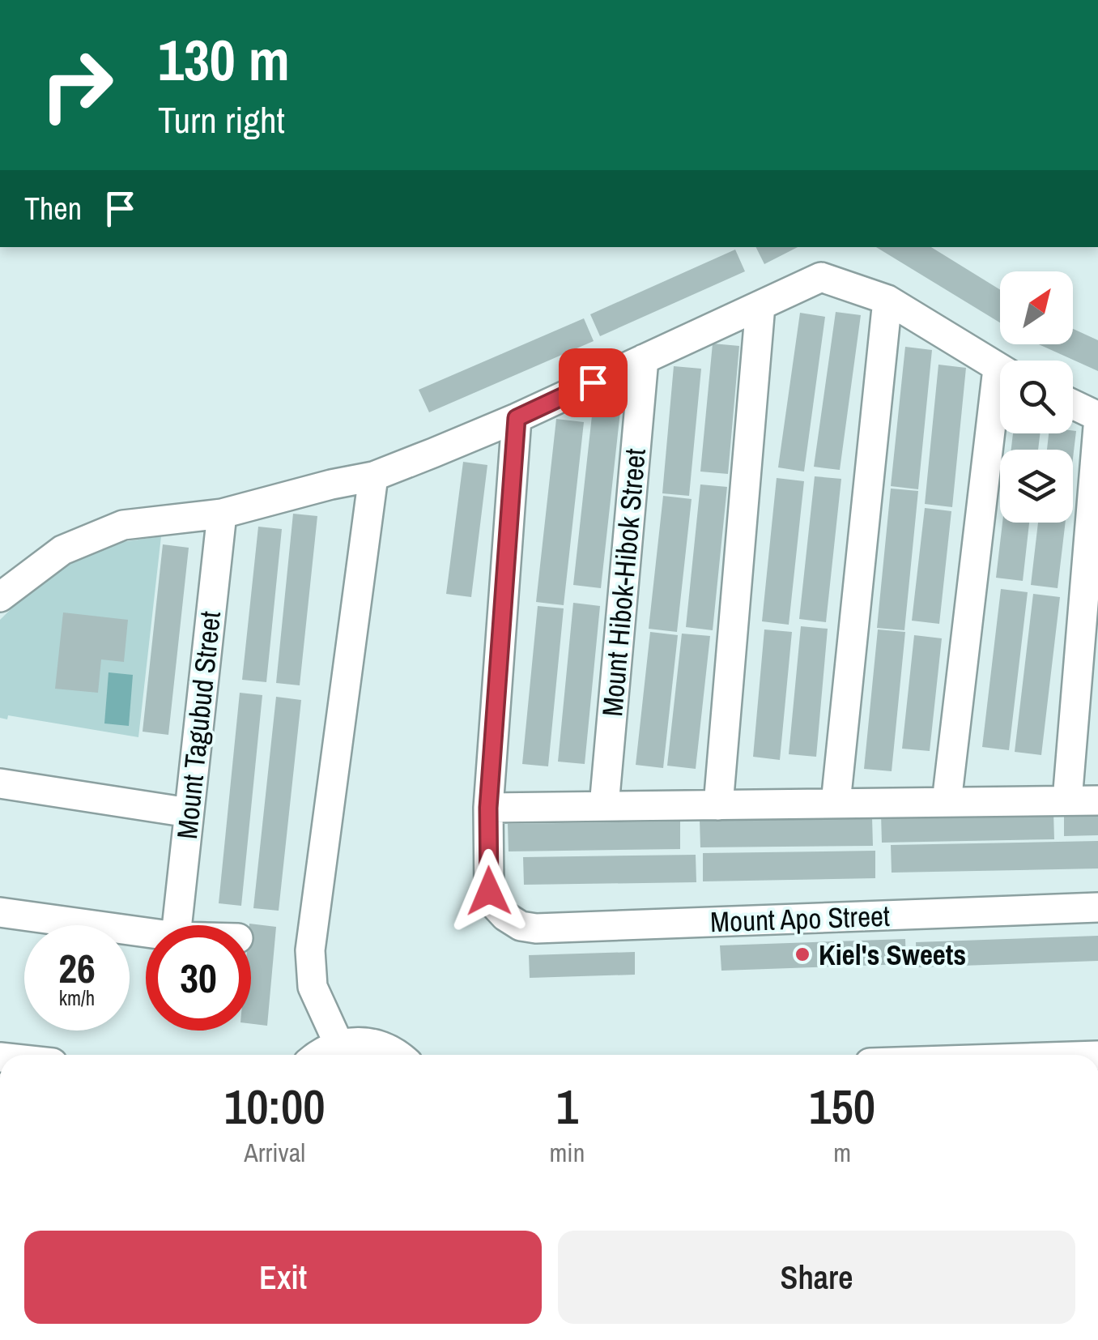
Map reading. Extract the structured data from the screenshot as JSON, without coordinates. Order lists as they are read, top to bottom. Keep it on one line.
{"streets":{"street":["Mount Hibok-Hibok Street","Mount Tagubud Street","Mount Apo Street"]},"places":["Kiel's Sweets"],"north":"top right","page":{"turn":["130 m","Turn right"],"then":"Then","speed":"26 km/h","limit":"30","eta":["10:00","Arrival","1","min","150","m"],"buttons":["Exit","Share"]}}
